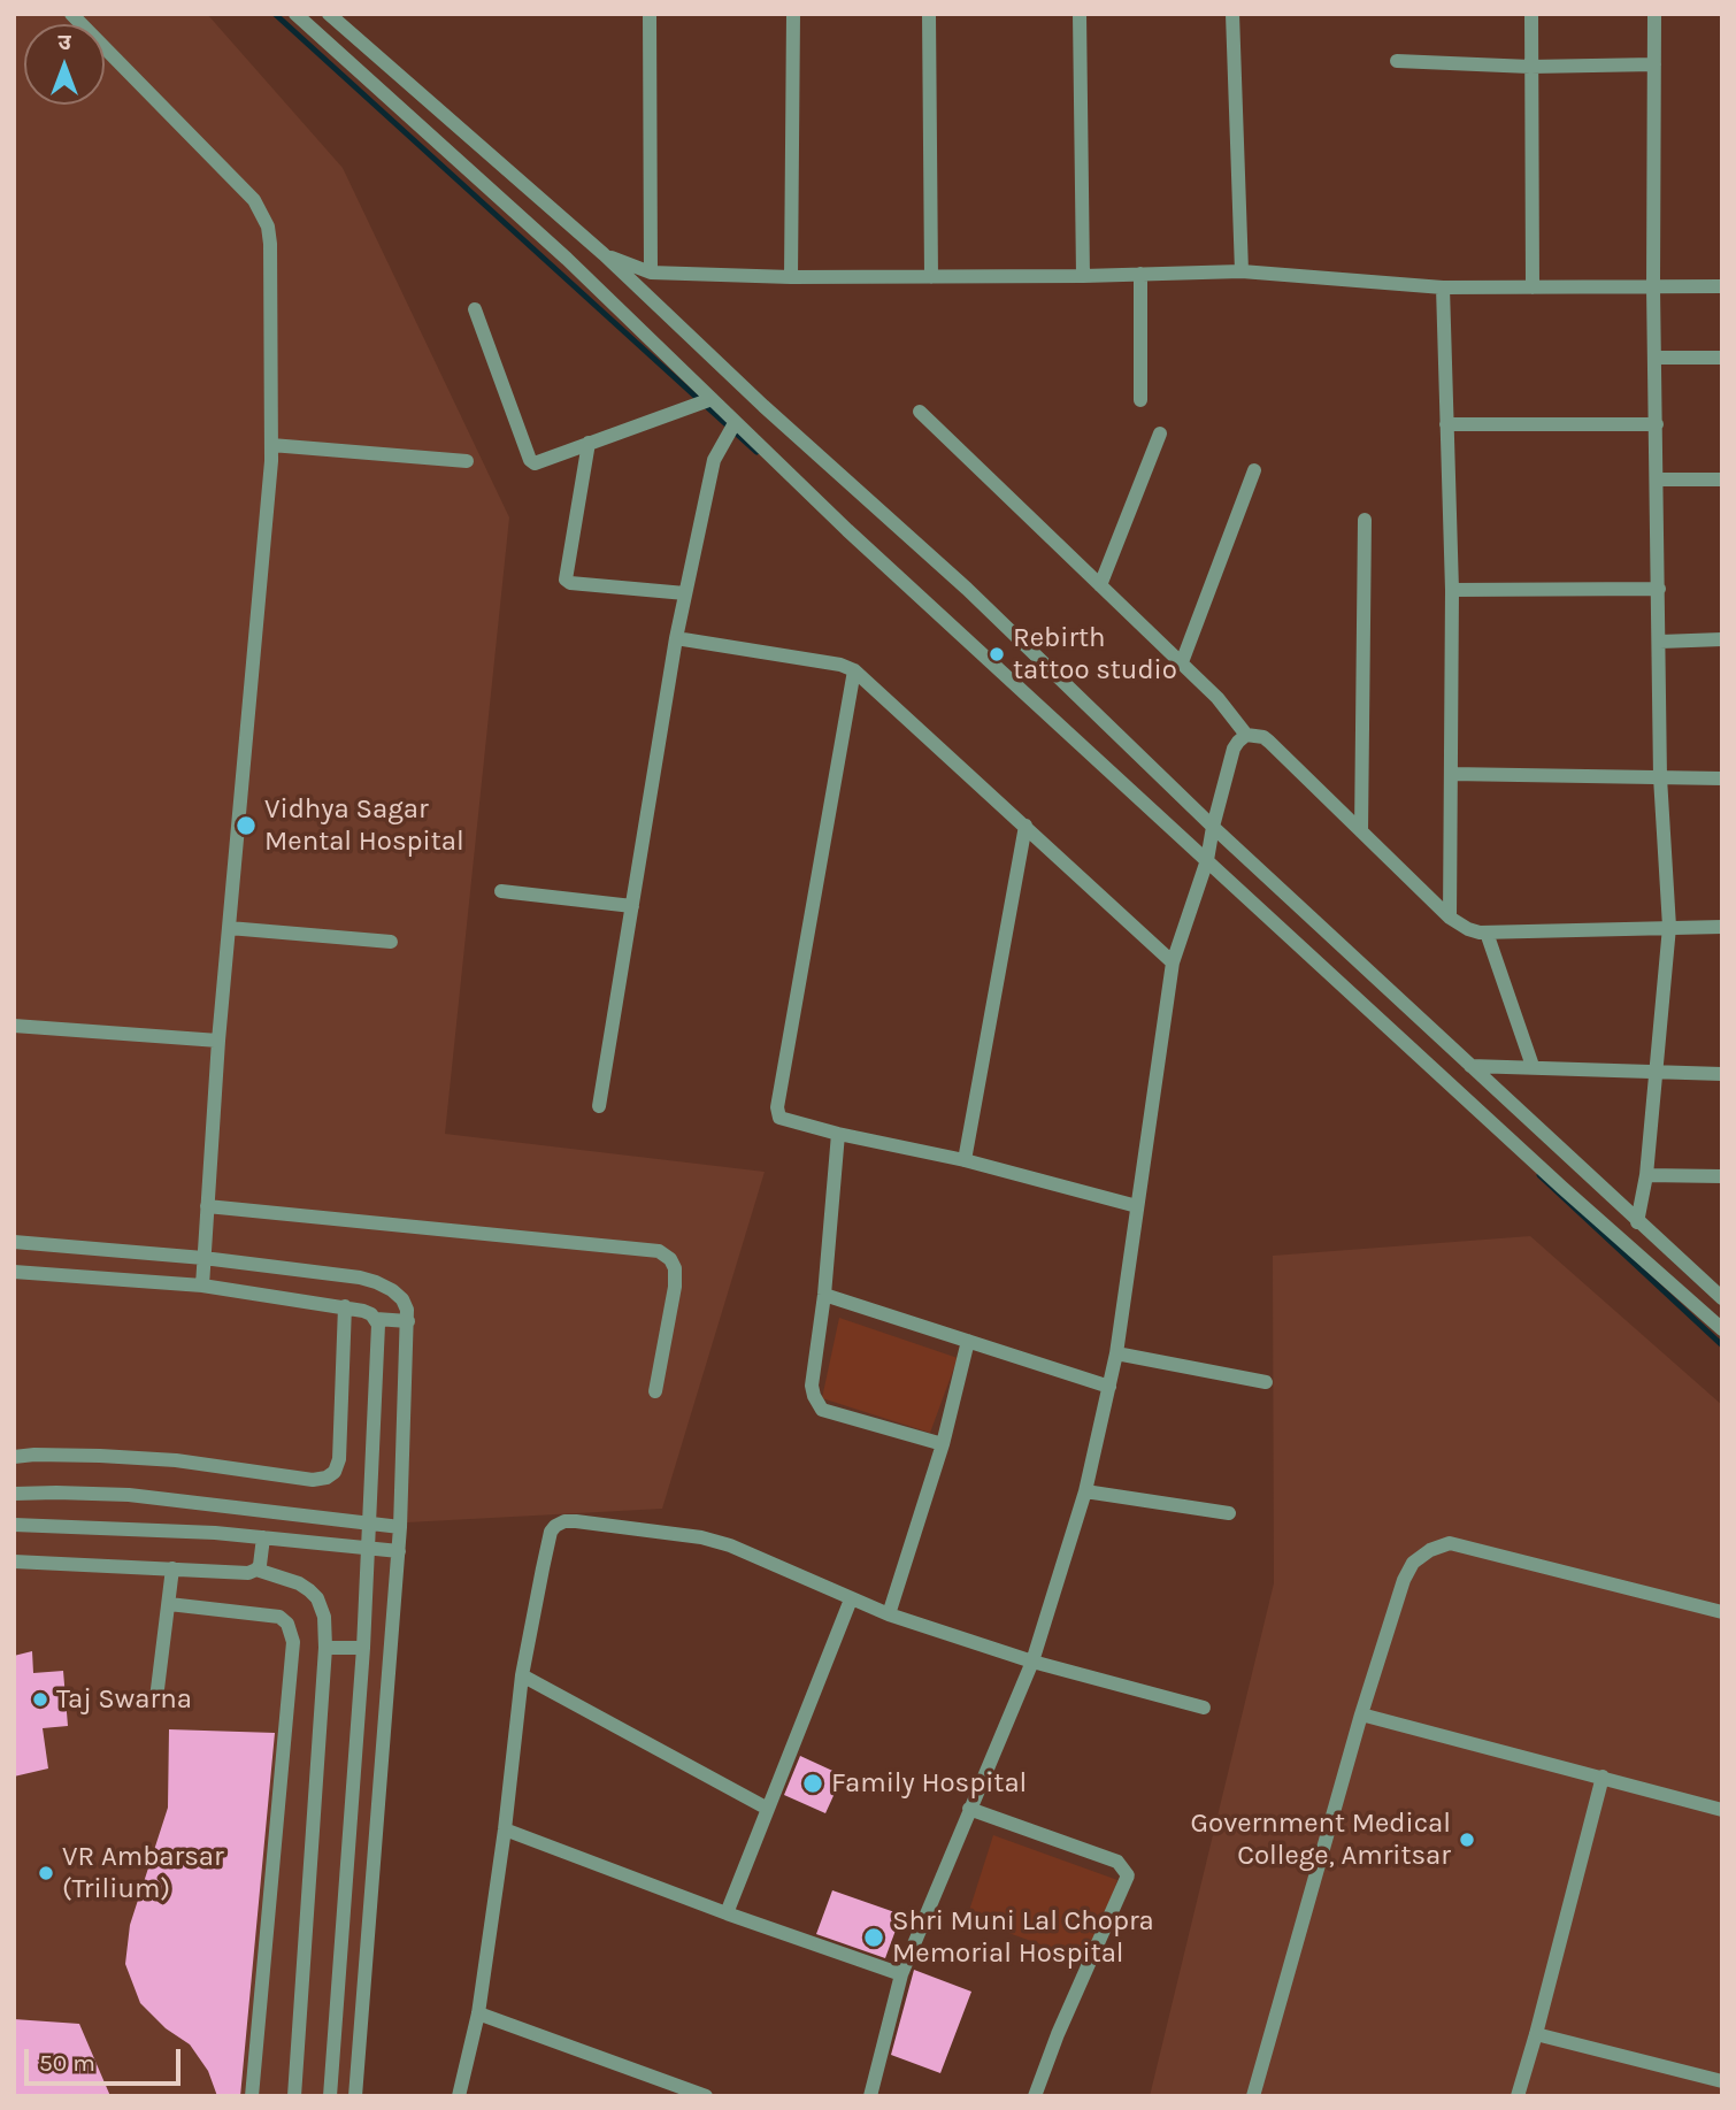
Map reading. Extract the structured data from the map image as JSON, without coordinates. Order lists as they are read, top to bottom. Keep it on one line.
{"places":["Rebirth tattoo studio","Vidhya Sagar Mental Hospital","Taj Swarna","Family Hospital","Government Medical College, Amritsar","VR Ambarsar (Trilium)","Shri Muni Lal Chopra Memorial Hospital"],"scale_bar":"50 m","north":"top"}
